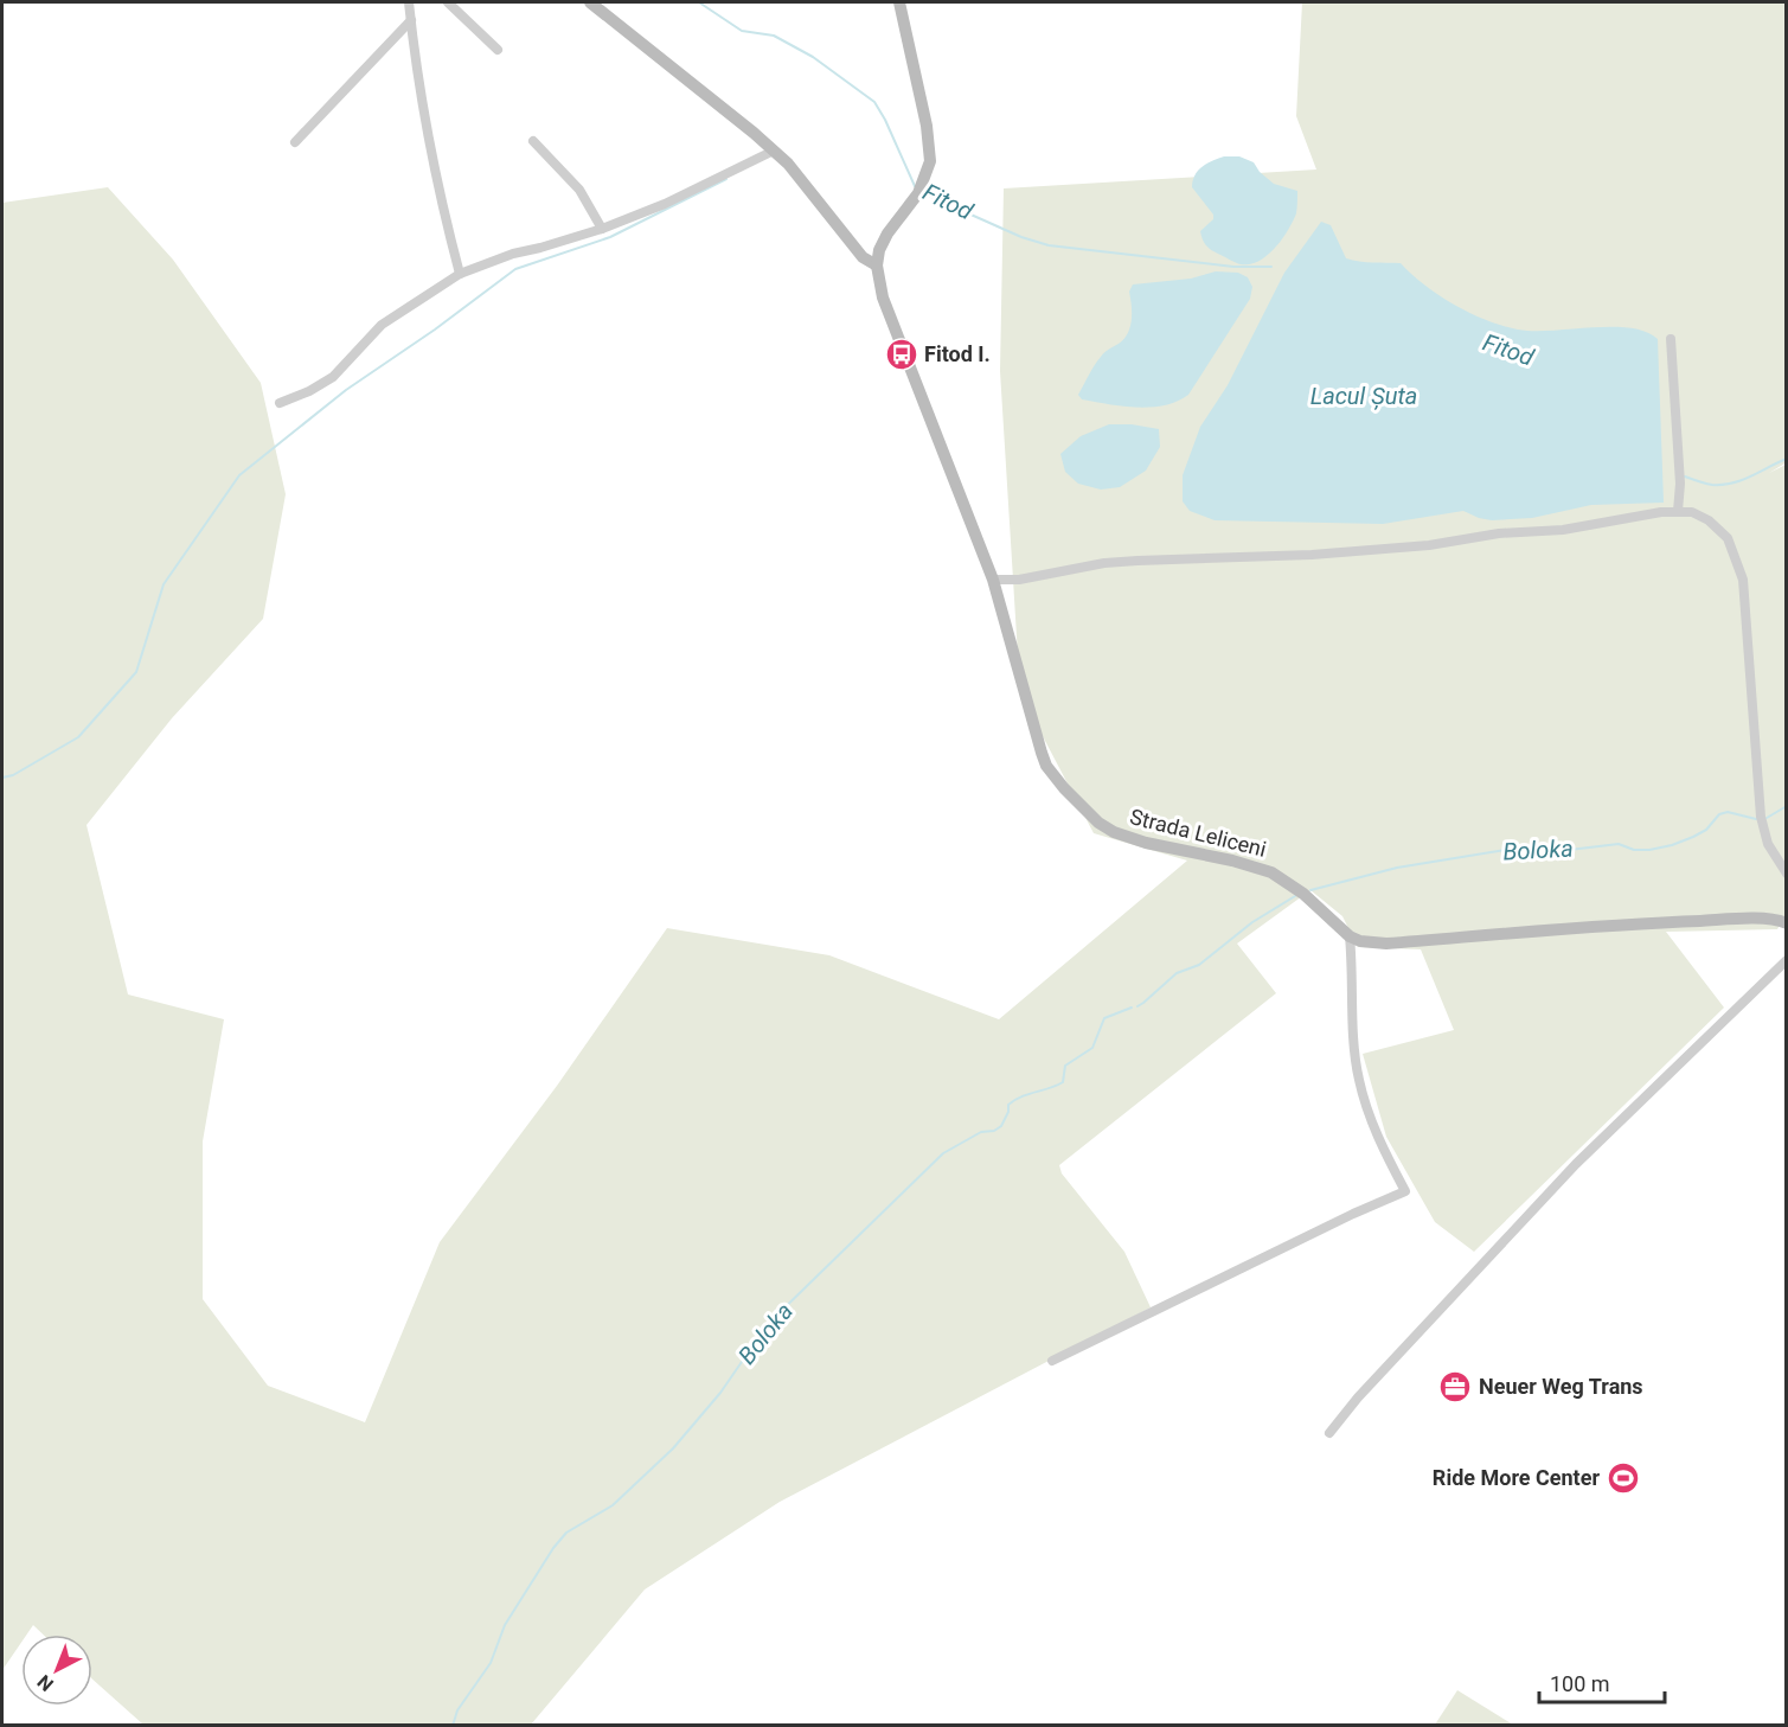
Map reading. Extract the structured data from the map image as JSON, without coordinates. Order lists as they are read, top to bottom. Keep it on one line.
{"streets":{"main road":["Strada Leliceni"]},"water":["Fitod","Lacul Șuta","Boloka"],"places":{"bus stop":["Fitod I."],"office":["Neuer Weg Trans"],"sports":["Ride More Center"]},"scale_bar":"100 m","north":"bottom left"}
